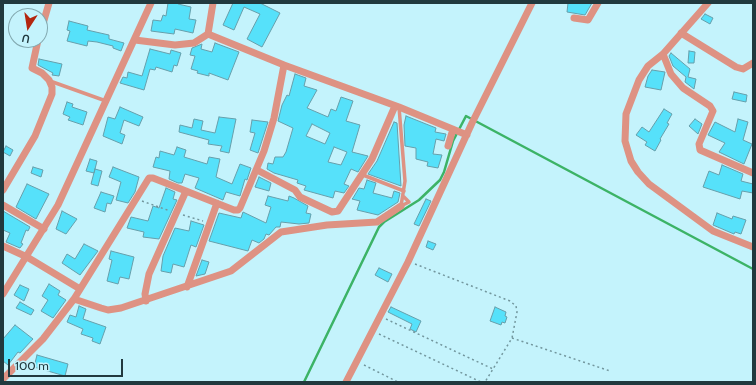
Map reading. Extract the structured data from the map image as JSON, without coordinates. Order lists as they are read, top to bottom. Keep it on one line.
{"scale_bar":"100 m","north":"bottom"}
